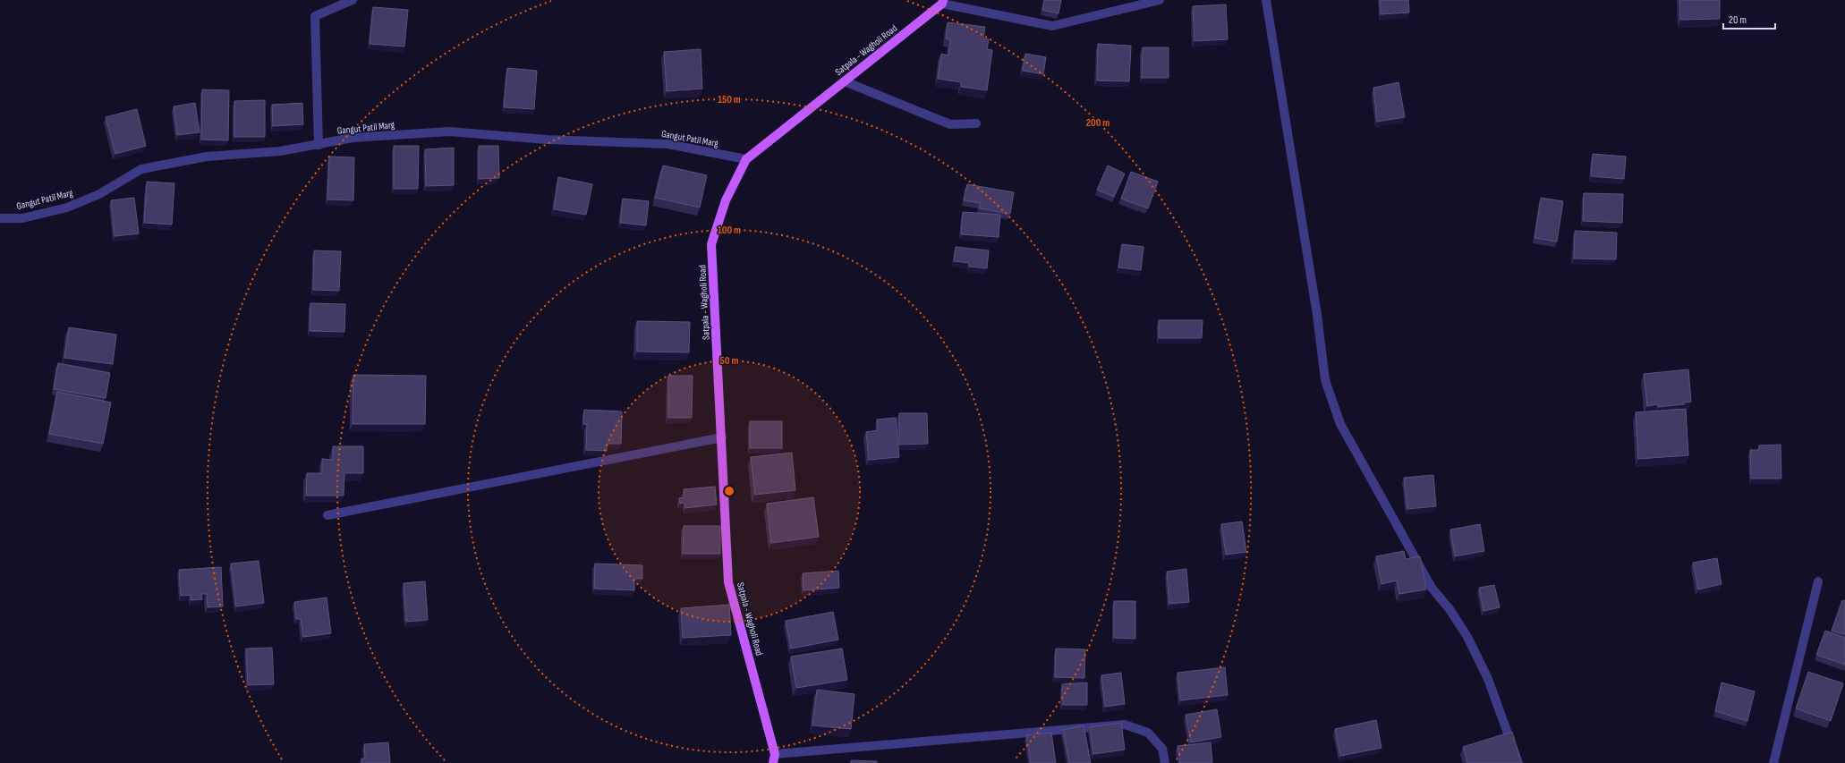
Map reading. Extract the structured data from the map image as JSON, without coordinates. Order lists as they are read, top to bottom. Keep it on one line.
{"streets":{"main road":["Satpala - Wagholi Road"],"street":["Gangut Patil Marg"]},"crossings":[["Satpala - Wagholi Road","Gangut Patil Marg"]],"scale_bar":"20 m","rings":["150 m","200 m","100 m","50 m"]}
